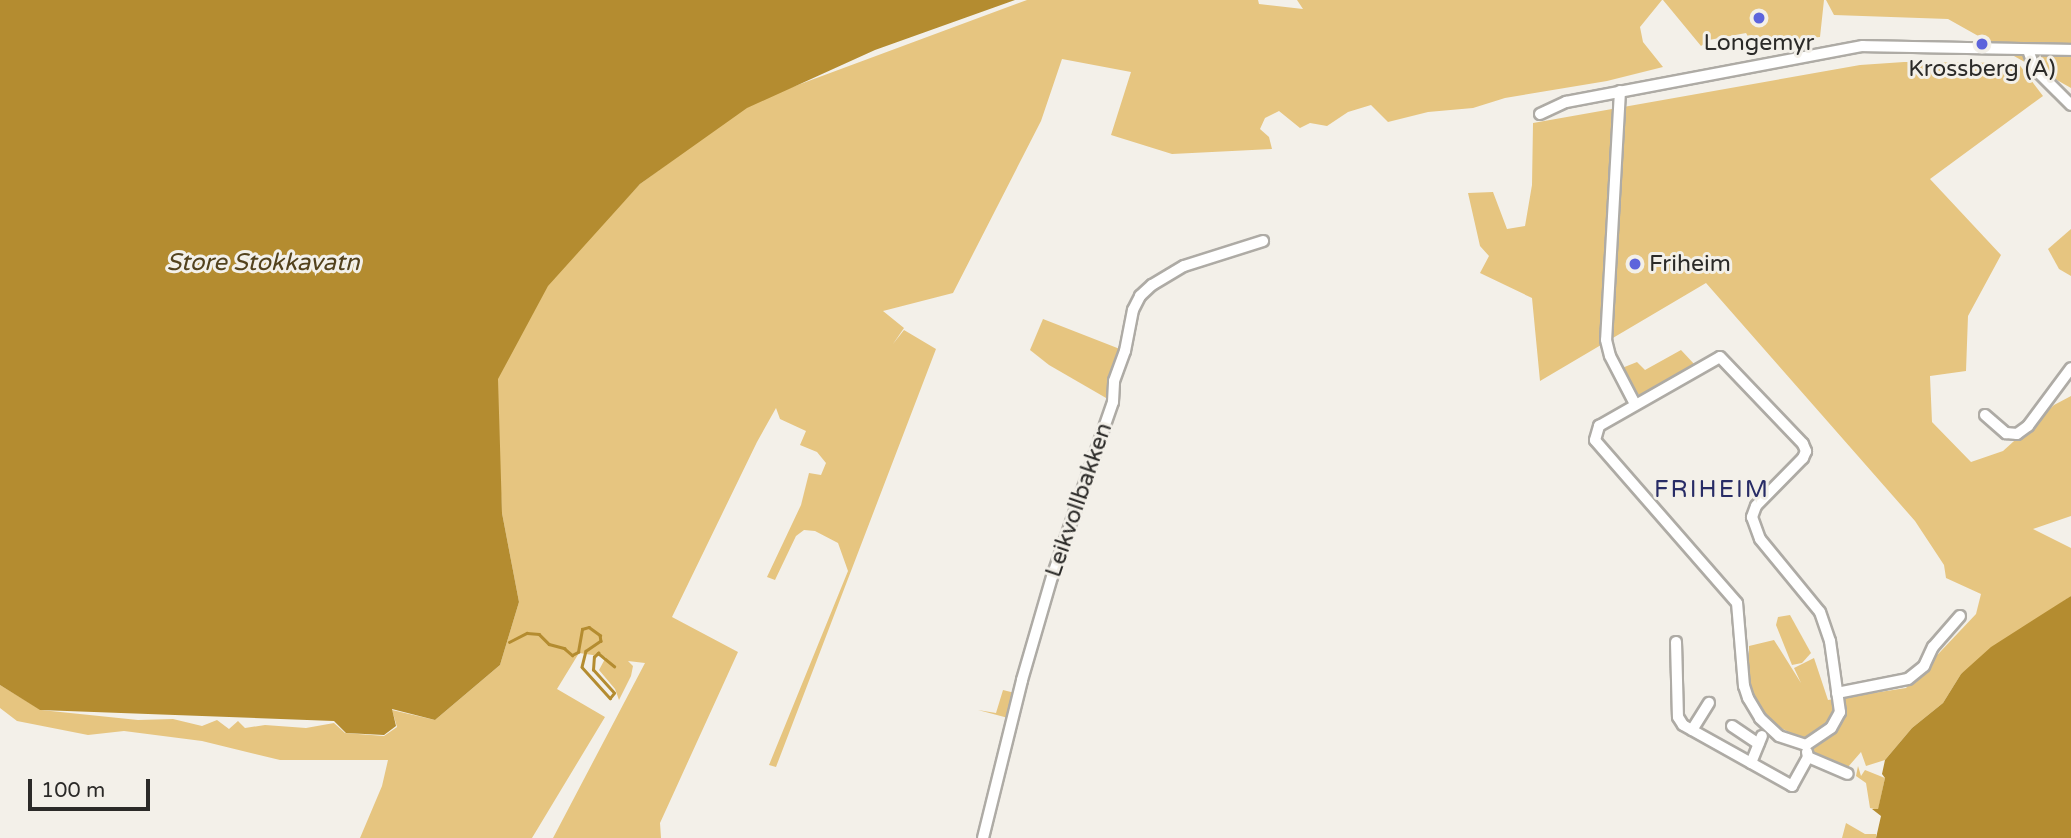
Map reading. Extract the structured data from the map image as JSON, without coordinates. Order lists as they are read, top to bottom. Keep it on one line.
{"streets":{"street":["Leikvollbakken"]},"districts":["FRIHEIM"],"water":["Store Stokkavatn"],"places":["Longemyr","Krossberg (A)","Friheim"],"scale_bar":"100 m"}
